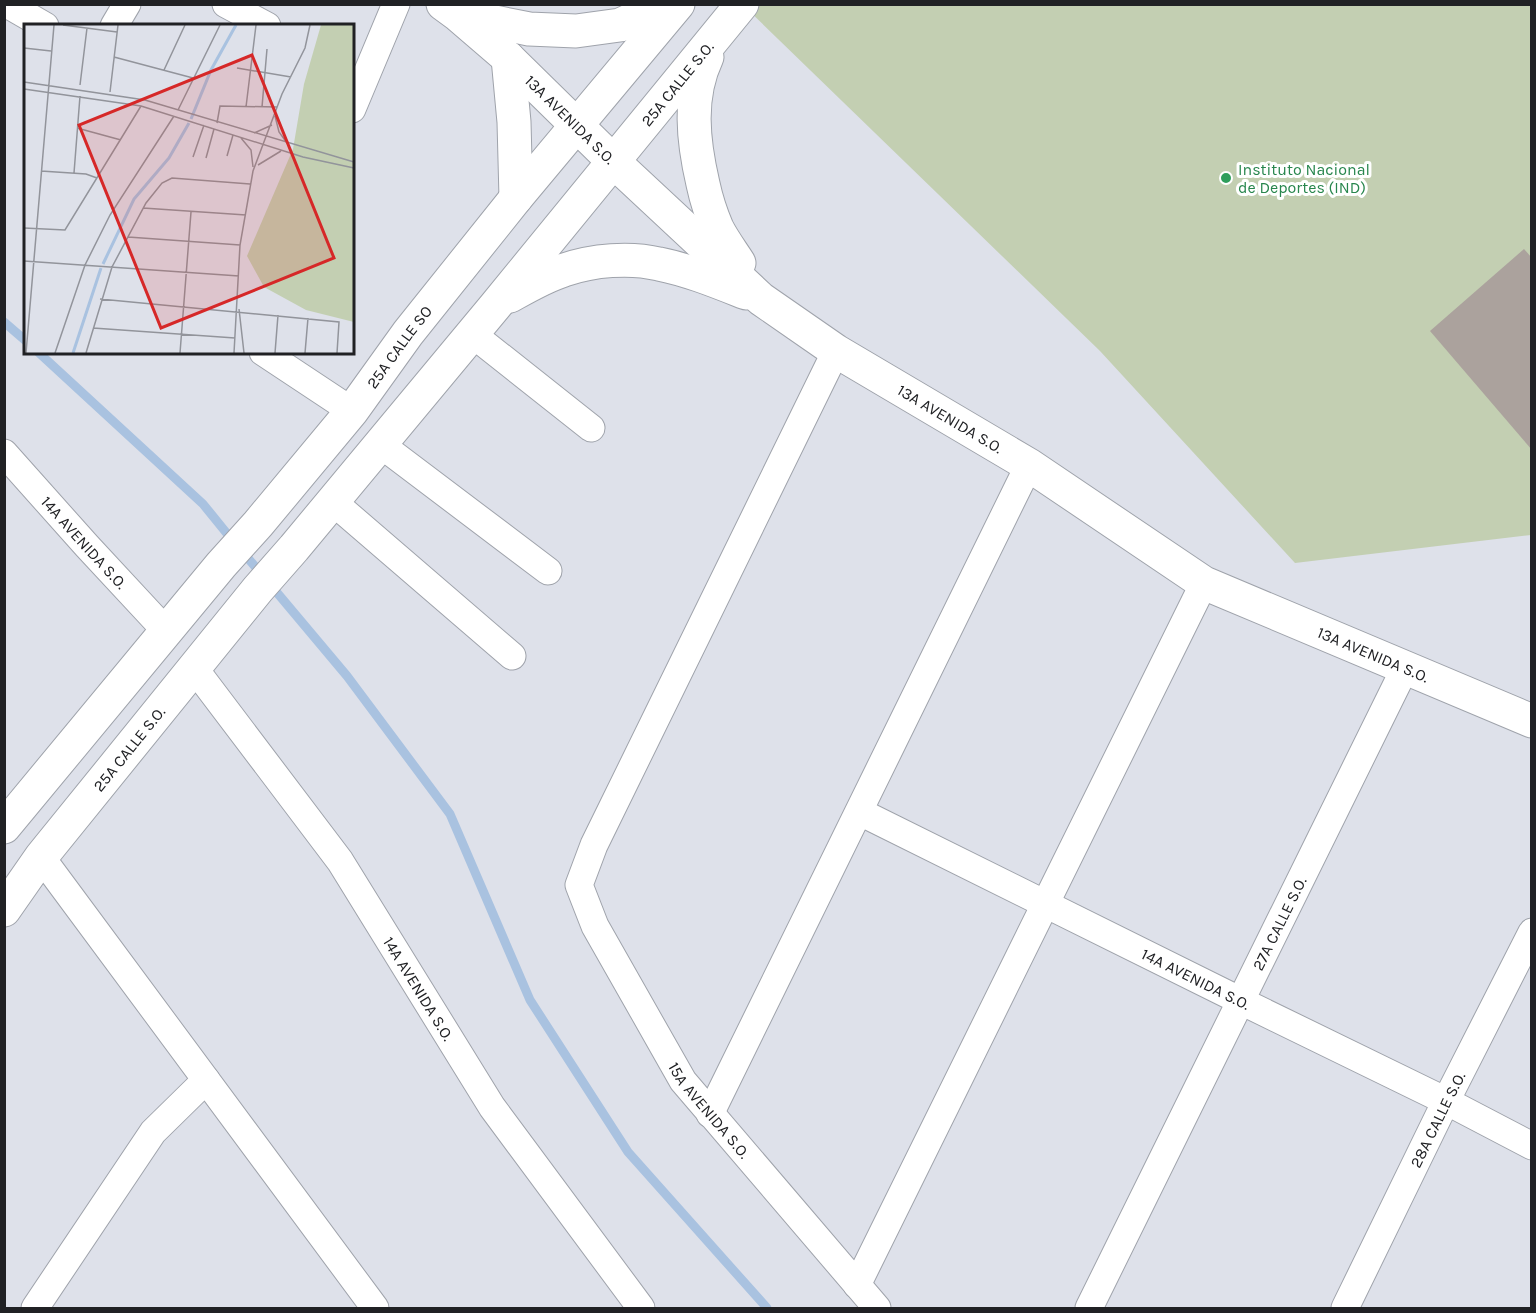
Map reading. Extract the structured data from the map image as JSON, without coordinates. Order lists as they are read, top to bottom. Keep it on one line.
{"streets":{"street":["25A CALLE S.O.","13A AVENIDA S.O.","25A CALLE SO","14A AVENIDA S.O.","27A CALLE S.O.","15A AVENIDA S.O.","28A CALLE S.O."]},"crossings":[["25A CALLE S.O.","13A AVENIDA S.O."],["25A CALLE S.O.","14A AVENIDA S.O."],["13A AVENIDA S.O.","25A CALLE SO"],["13A AVENIDA S.O.","27A CALLE S.O."],["13A AVENIDA S.O.","15A AVENIDA S.O."],["25A CALLE SO","14A AVENIDA S.O."],["14A AVENIDA S.O.","27A CALLE S.O."],["14A AVENIDA S.O.","28A CALLE S.O."]],"places":["Instituto Nacional de Deportes (IND)"]}
